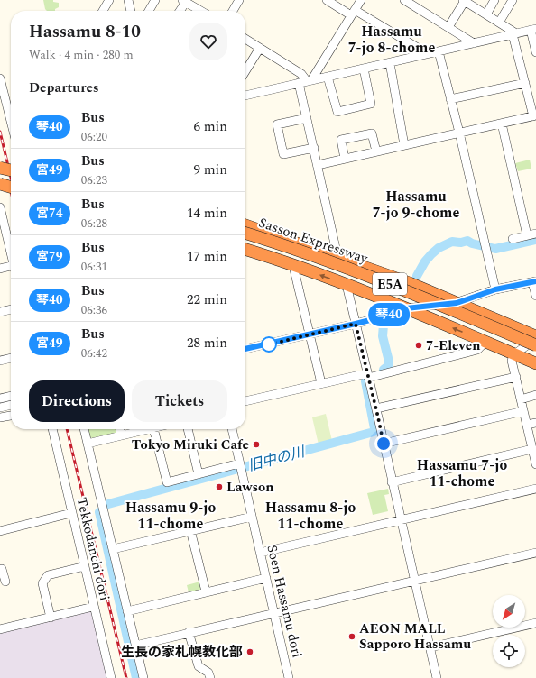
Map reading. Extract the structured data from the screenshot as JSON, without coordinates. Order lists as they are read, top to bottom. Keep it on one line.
{"streets":{"highway":["Sasson Expressway","E5A"],"street":["Tekkodanchi dori","Soen Hassamu dori"]},"districts":["Hassamu 7-jo 8-chome","Hassamu 7-jo 9-chome","Hassamu 7-jo 11-chome","Hassamu 9-jo 11-chome","Hassamu 8-jo 11-chome"],"water":["旧中の川"],"places":["7-Eleven","Tokyo Miruki Cafe","Lawson","AEON MALL Sapporo Hassamu","生長の家札幌教化部"],"lines":["bus line 琴40"],"north":"bottom left","page":{"on_map":"琴40","heading":[["Hassamu 8-10","Walk · 4 min · 280 m"],"Departures"],"list":[{"mark":"琴40","name":"Bus","note":"06:20","value":"6 min"},{"mark":"宮49","name":"Bus","note":"06:23","value":"9 min"},{"mark":"宮74","name":"Bus","note":"06:28","value":"14 min"},{"mark":"宮79","name":"Bus","note":"06:31","value":"17 min"},{"mark":"琴40","name":"Bus","note":"06:36","value":"22 min"},{"mark":"宮49","name":"Bus","note":"06:42","value":"28 min"}],"buttons":["Directions","Tickets"]}}
